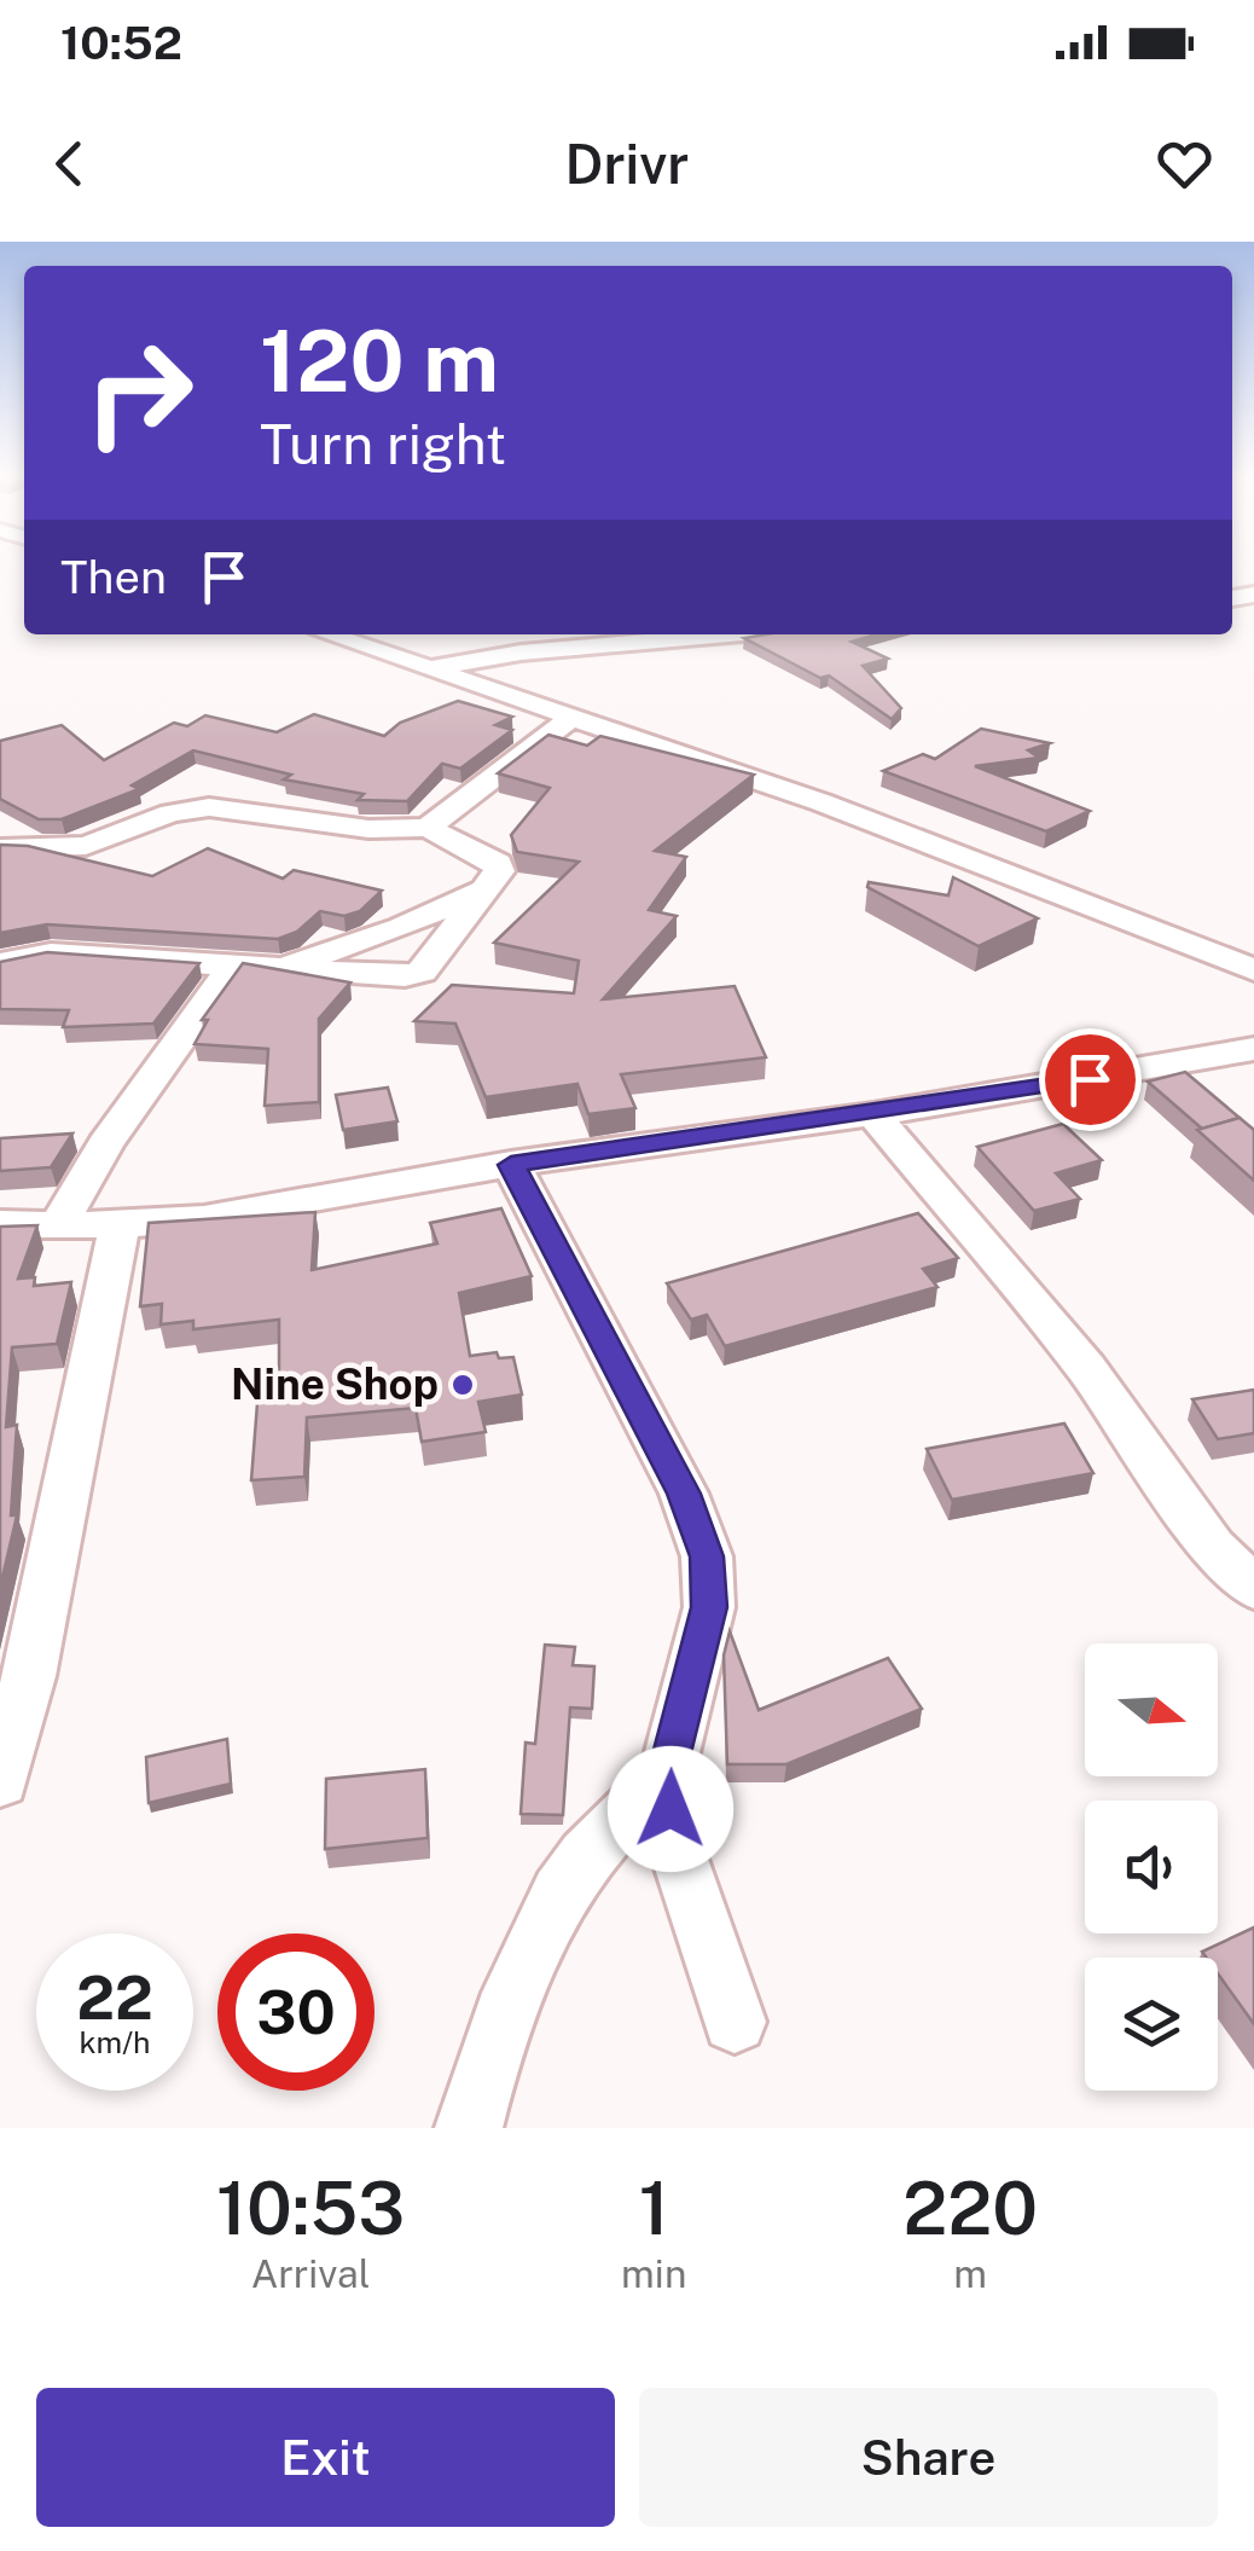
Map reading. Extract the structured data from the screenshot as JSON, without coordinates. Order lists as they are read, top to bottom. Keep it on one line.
{"places":["Nine Shop"],"north":"right","page":{"status":"10:52","header":"Drivr","turn":["120 m","Turn right"],"then":"Then","speed":"22 km/h","limit":"30","eta":["10:53","Arrival","1","min","220","m"],"buttons":["Exit","Share"]}}
